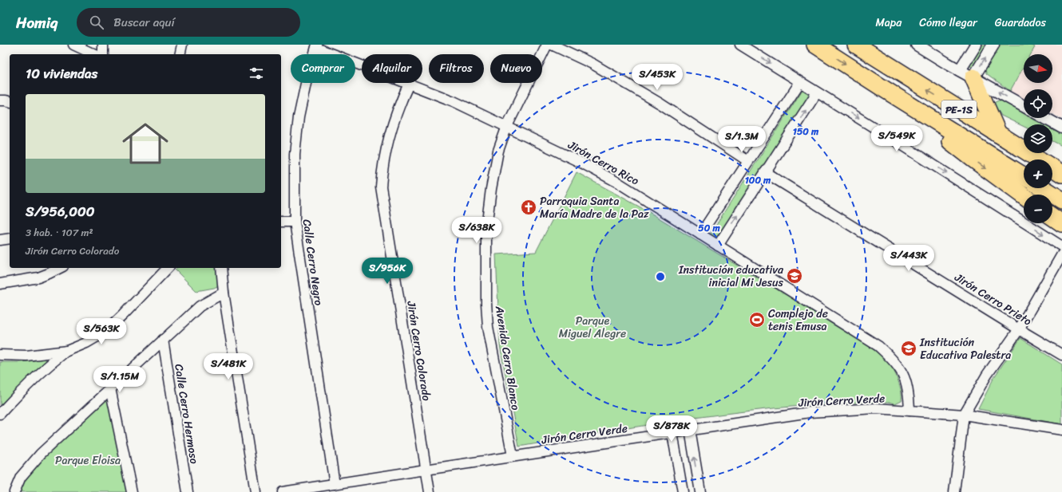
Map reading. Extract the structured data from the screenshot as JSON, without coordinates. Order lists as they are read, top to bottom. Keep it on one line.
{"streets":{"highway":["PE-1S"],"street":["Jirón Cerro Rico","Calle Cerro Negro","Jirón Cerro Prieto","Jirón Cerro Colorado","Avenida Cerro Blanco","Jirón Cerro Verde","Calle Cerro Hermoso"]},"crossings":[["Jirón Cerro Rico","Calle Cerro Negro"],["Jirón Cerro Rico","Jirón Cerro Colorado"],["Jirón Cerro Rico","Avenida Cerro Blanco"],["Jirón Cerro Rico","Jirón Cerro Verde"],["Calle Cerro Negro","Jirón Cerro Verde"],["Jirón Cerro Colorado","Jirón Cerro Verde"],["Avenida Cerro Blanco","Jirón Cerro Verde"]],"parks":["Parque Miguel Alegre","Parque Eloisa"],"places":{"church":["Parroquia Santa María Madre de la Paz"],"school or university":["Institución educativa inicial Mi Jesus","Institución Educativa Palestra"],"sports":["Complejo de tenis Emusa"]},"north":"right","page":{"header":"Homiq","search":"Buscar aquí","nav":["Mapa","Cómo llegar","Guardados"],"map_buttons":["+","−"],"chip":["Comprar","Alquilar","Filtros","Nuevo"],"heading":"10 viviendas","price":["S/453K","S/549K","S/1.3M","S/638K","S/443K","S/956K","S/563K","S/481K","S/1.15M","S/878K"],"list":[{"name":"S/956,000","note":"3 hab. · 107 m² · Jirón Cerro Colorado"}]},"rings":["150 m","100 m","50 m"]}
